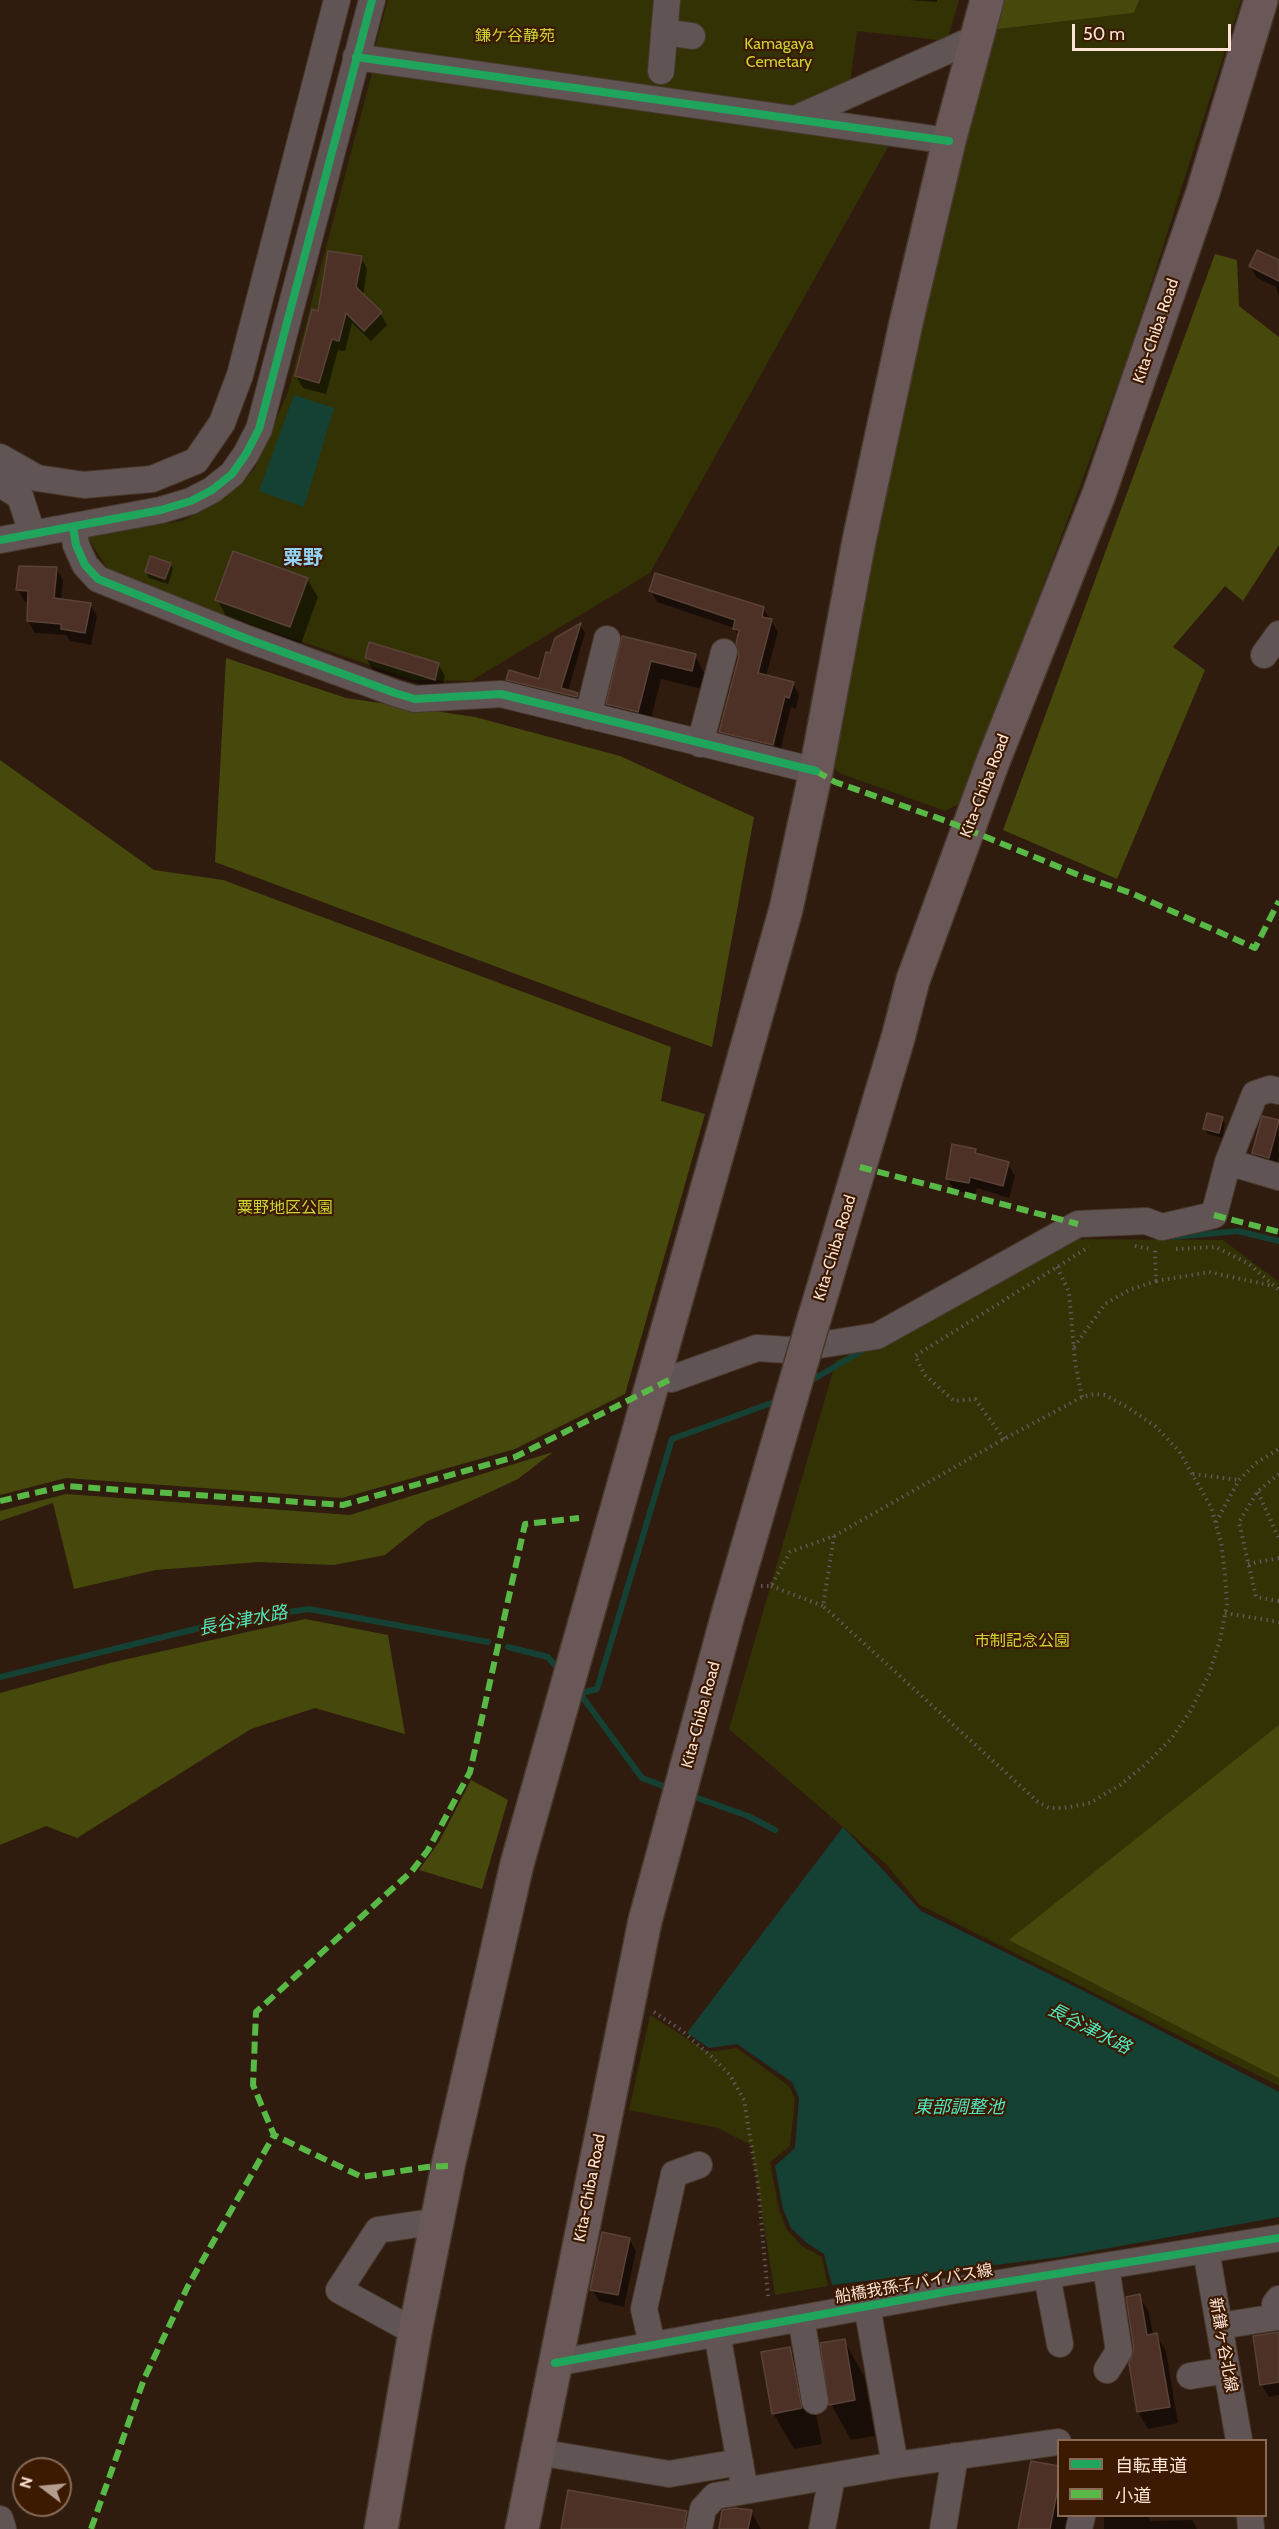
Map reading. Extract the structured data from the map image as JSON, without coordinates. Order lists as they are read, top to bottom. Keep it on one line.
{"streets":{"highway":["Kita-Chiba Road"],"street":["船橋我孫子バイパス線","新鎌ヶ谷北線"]},"crossings":[["Kita-Chiba Road","船橋我孫子バイパス線"],["船橋我孫子バイパス線","新鎌ヶ谷北線"]],"districts":["粟野"],"water":["長谷津水路","東部調整池"],"parks":["鎌ケ谷静苑","Kamagaya Cemetary","粟野地区公園","市制記念公園"],"legend":["自転車道","小道"],"scale_bar":"50 m","north":"left"}
